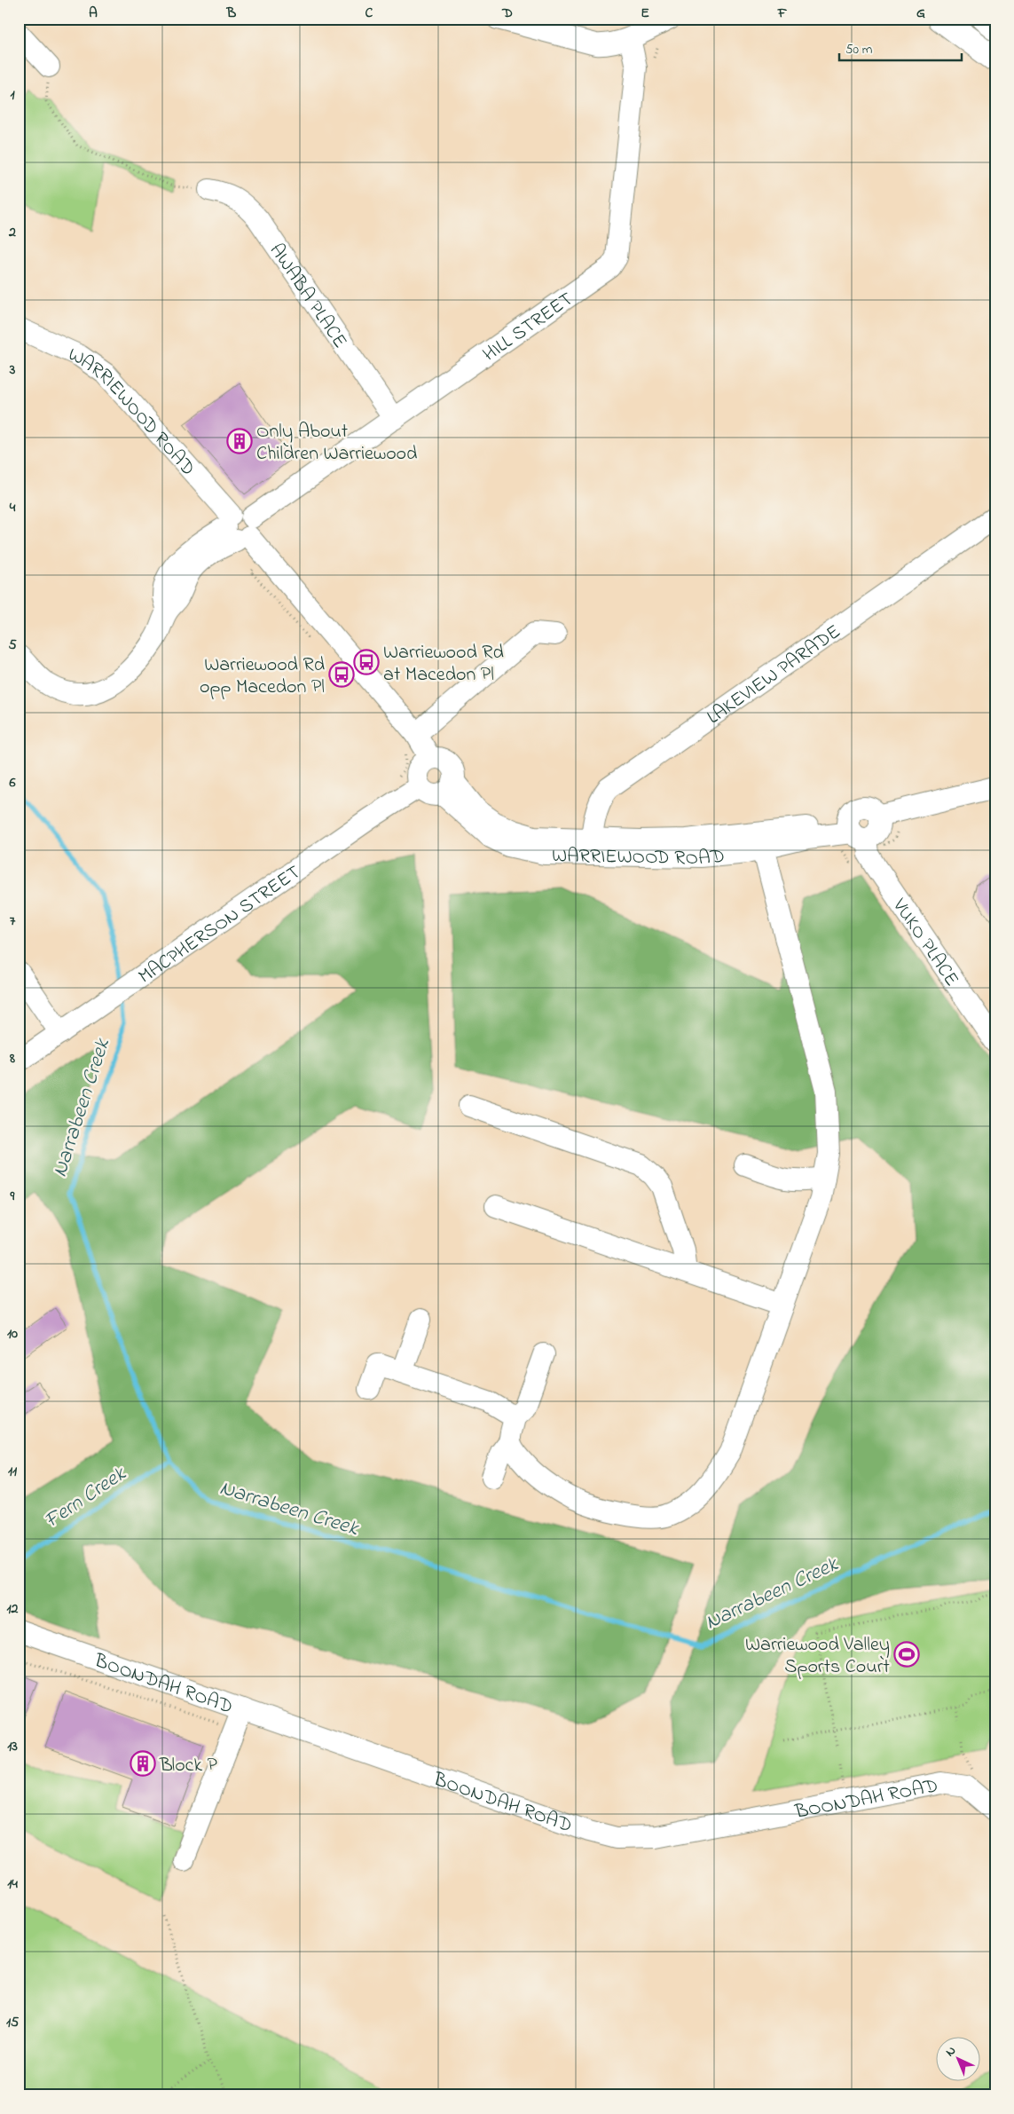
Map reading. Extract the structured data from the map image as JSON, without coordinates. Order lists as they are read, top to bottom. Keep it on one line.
{"streets":{"street":["AWABA PLACE","HILL STREET","WARRIEWOOD ROAD","LAKEVIEW PARADE","MACPHERSON STREET","VUKO PLACE","BOONDAH ROAD"]},"crossings":[["AWABA PLACE","HILL STREET"],["HILL STREET","WARRIEWOOD ROAD"],["WARRIEWOOD ROAD","LAKEVIEW PARADE"],["WARRIEWOOD ROAD","MACPHERSON STREET"],["WARRIEWOOD ROAD","VUKO PLACE"]],"water":["Narrabeen Creek","Fern Creek"],"places":{"building":["Only About Children Warriewood","Block P"],"bus stop":["Warriewood Rd at Macedon Pl","Warriewood Rd opp Macedon Pl"],"sports":["Warriewood Valley Sports Court"]},"scale_bar":"50 m","north":"top left","grid":{"columns":["A","B","C","D","E","F","G"],"rows":["1","2","3","4","5","6","7","8","9","10","11","12","13","14","15"]}}
